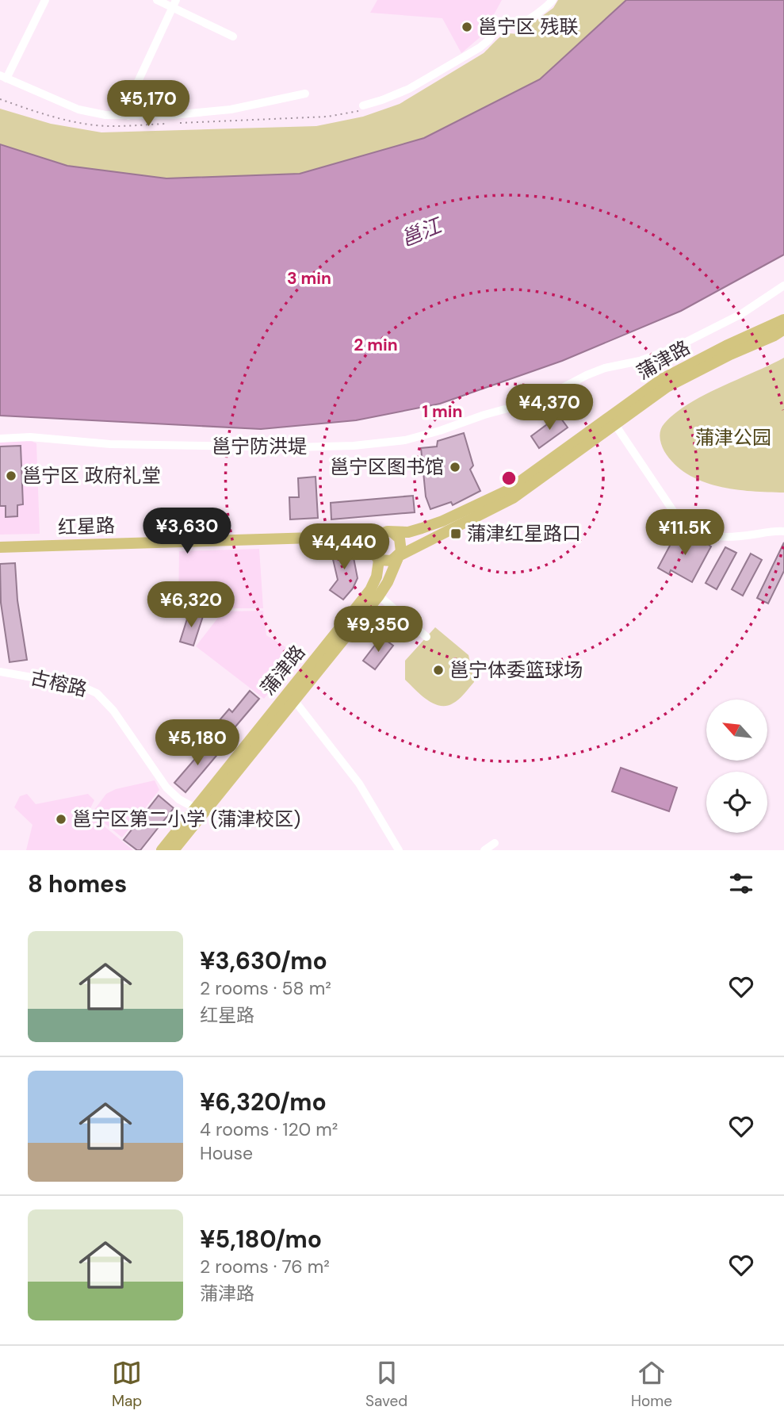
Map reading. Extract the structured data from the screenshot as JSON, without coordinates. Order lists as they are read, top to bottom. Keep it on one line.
{"streets":{"main road":["蒲津路","红星路"],"street":["邕宁防洪堤","古榕路"]},"crossings":[["蒲津路","红星路"],["蒲津路","古榕路"]],"water":["邕江"],"parks":["蒲津公园"],"places":{"other":["邕宁区 残联","邕宁区图书馆","邕宁区 政府礼堂","邕宁体委篮球场","邕宁区第二小学 (蒲津校区)"],"transit":["蒲津红星路口"]},"north":"top left","page":{"price":["¥5,170","¥4,370","¥3,630","¥11.5K","¥4,440","¥6,320","¥9,350","¥5,180"],"heading":"8 homes","list":[{"name":"¥3,630/mo","note":"2 rooms · 58 m² · 红星路"},{"name":"¥6,320/mo","note":"4 rooms · 120 m² · House"},{"name":"¥5,180/mo","note":"2 rooms · 76 m² · 蒲津路"}],"tabs":["Map","Saved","Home"]},"rings":["3 min","2 min","1 min"]}
